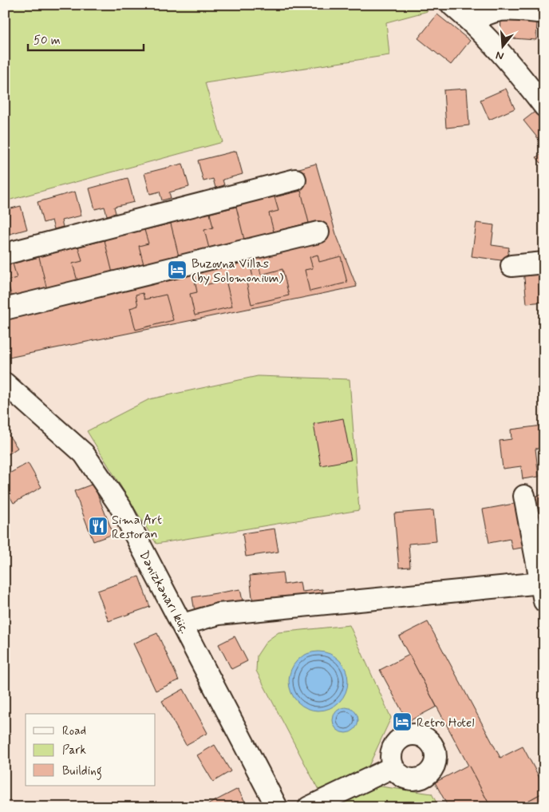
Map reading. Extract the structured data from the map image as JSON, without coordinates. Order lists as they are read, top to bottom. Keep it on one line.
{"streets":{"street":["Dənizkənarı küç."]},"places":{"hotel":["Buzovna Villas (by Solomonium)","Retro Hotel"],"restaurant":["Sima Art Restoran"]},"legend":["Road","Park","Building"],"scale_bar":"50 m","north":"bottom"}
